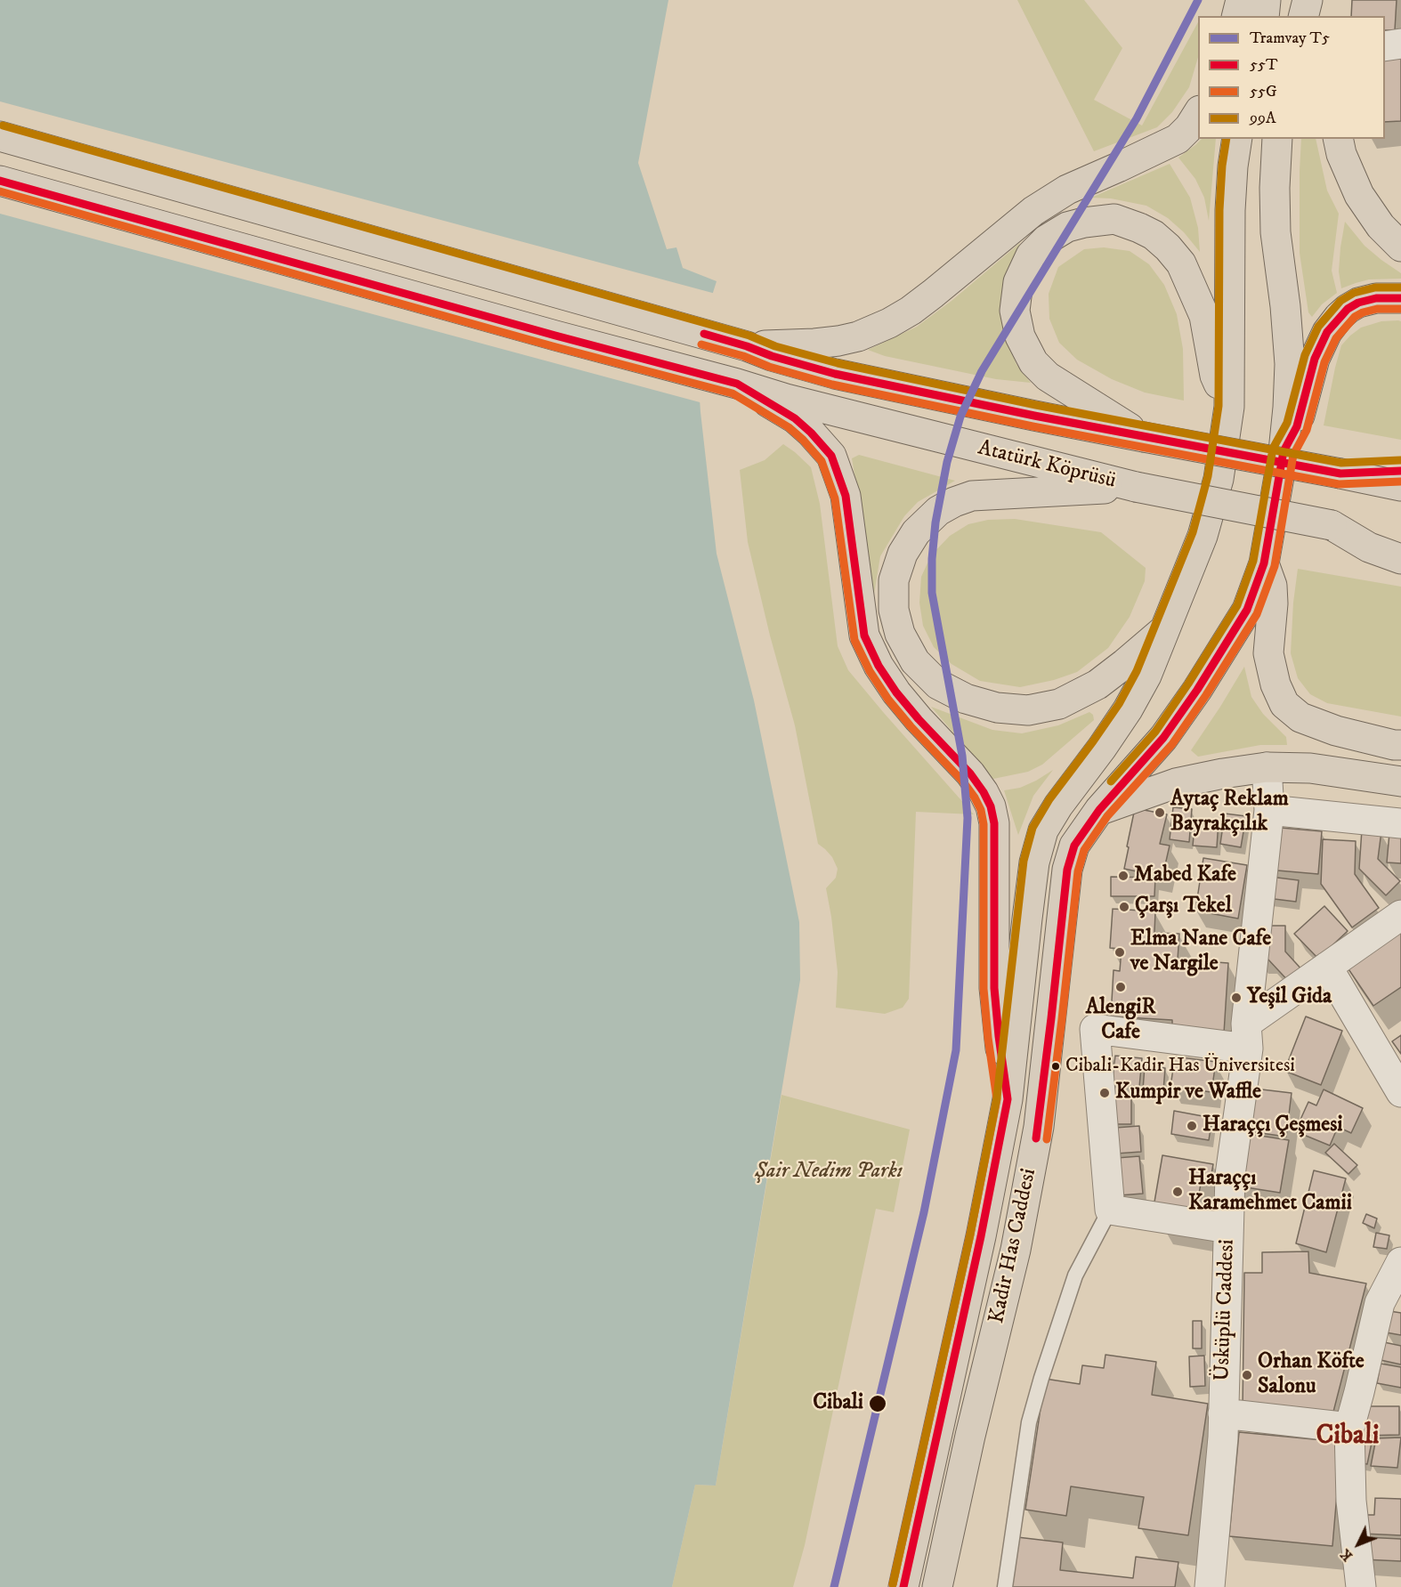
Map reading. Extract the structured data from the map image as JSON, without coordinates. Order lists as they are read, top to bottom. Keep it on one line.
{"streets":{"main road":["Atatürk Köprüsü","Kadir Has Caddesi"],"street":["Üsküplü Caddesi"]},"districts":["Cibali"],"parks":["Şair Nedim Parkı"],"places":["Aytaç Reklam Bayrakçılık","Mabed Kafe","Çarşı Tekel","Elma Nane Cafe ve Nargile","AlengiR Cafe","Yeşil Gida","Cibali-Kadir Has Üniversitesi","Kumpir ve Waffle","Haraççı Çeşmesi","Haraççı Karamehmet Camii","Orhan Köfte Salonu","Cibali"],"lines":["tram line T5","transit line 99A","transit line 55T","transit line 55G"],"legend":["Tramvay T5","55T","55G","99A"],"north":"bottom left"}
